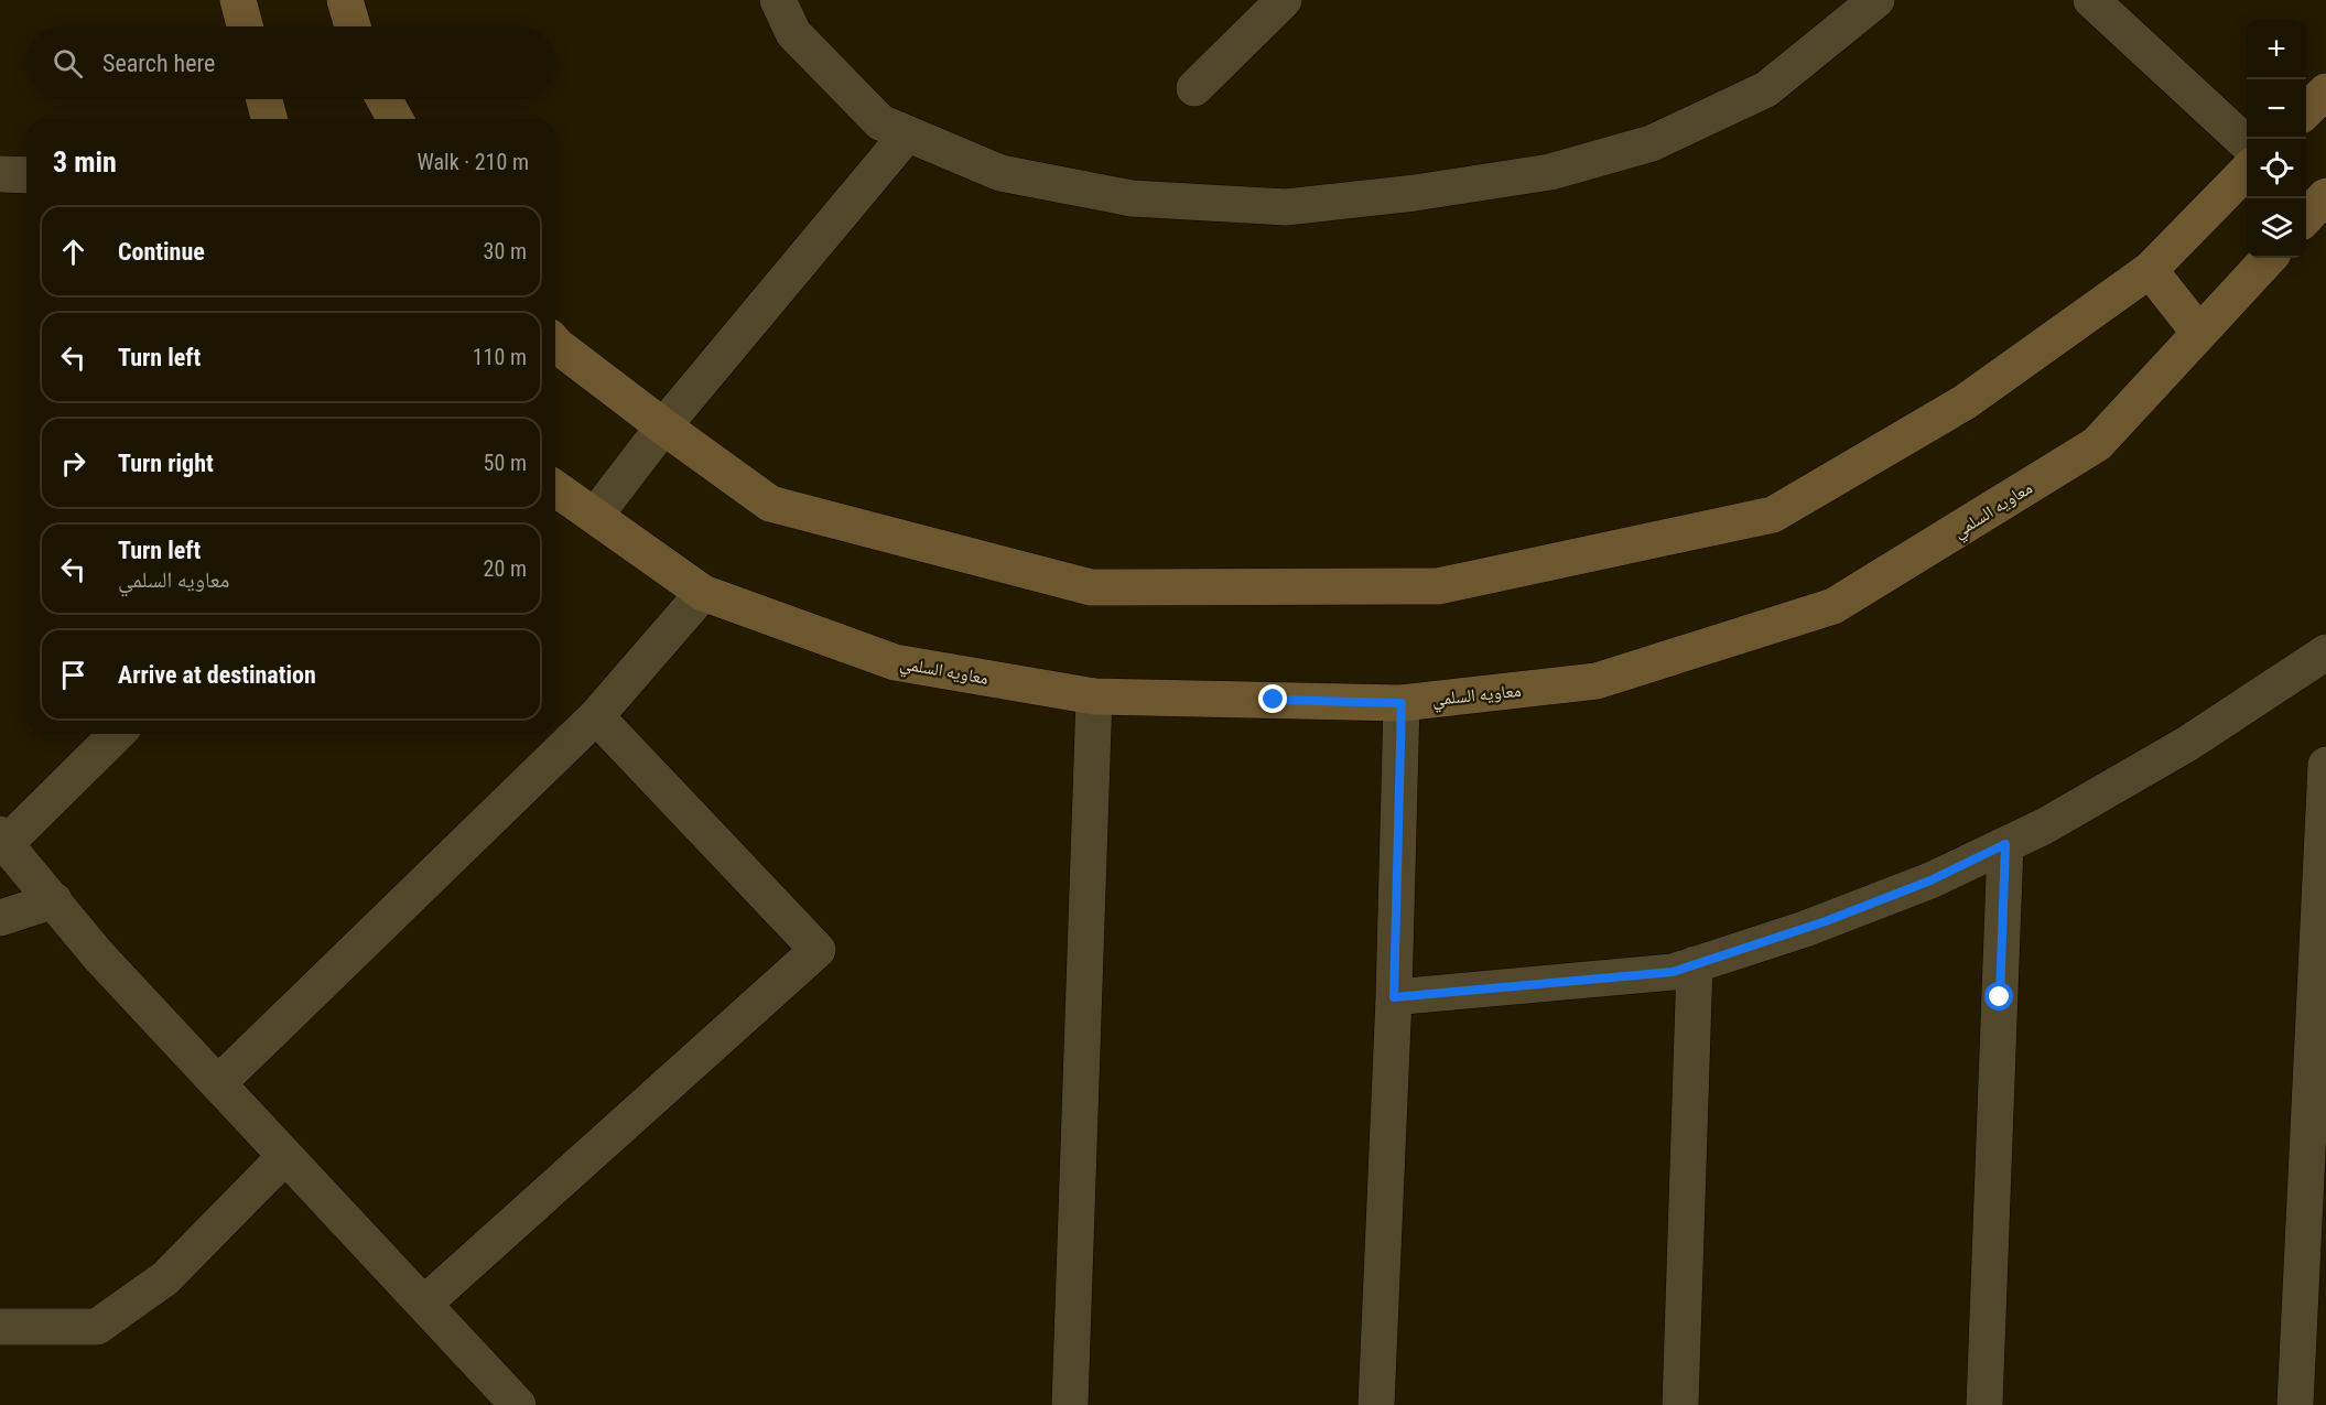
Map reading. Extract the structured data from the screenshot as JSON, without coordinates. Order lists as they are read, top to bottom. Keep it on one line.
{"streets":{"street":["معاويه السلمي"]},"page":{"map_buttons":["+","−"],"search":"Search here","heading":["3 min","Walk · 210 m"],"list":[["Continue","30 m"],["Turn left","110 m"],["Turn right","50 m"],["Turn left","معاويه السلمي","20 m"],"Arrive at destination"]}}
